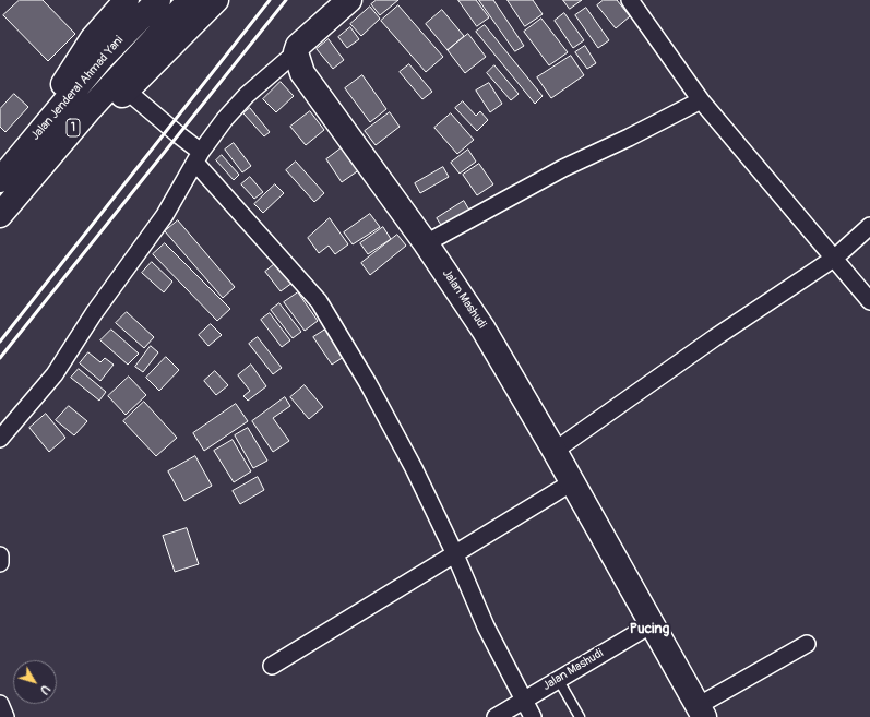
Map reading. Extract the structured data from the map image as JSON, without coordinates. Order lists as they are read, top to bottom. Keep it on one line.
{"streets":{"main road":["Jalan Jenderal Ahmad Yani","1","Jalan Mashudi"]},"districts":["Pucing"],"north":"bottom right"}
